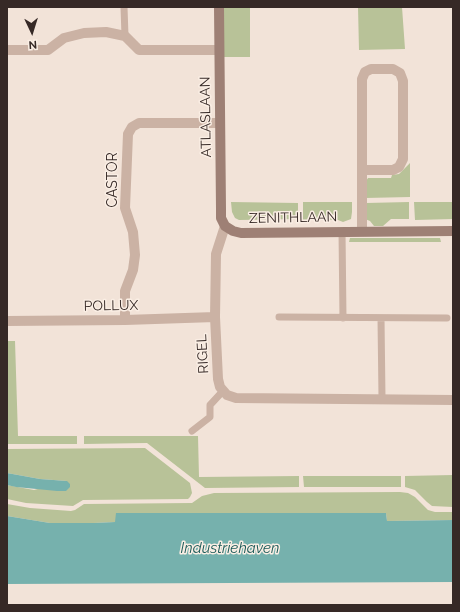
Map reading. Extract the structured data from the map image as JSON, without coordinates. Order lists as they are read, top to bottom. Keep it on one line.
{"streets":{"street":["ATLASLAAN","CASTOR","ZENITHLAAN","POLLUX","RIGEL"]},"crossings":[["ATLASLAAN","CASTOR"],["ATLASLAAN","ZENITHLAAN"],["ATLASLAAN","RIGEL"],["CASTOR","POLLUX"],["ZENITHLAAN","RIGEL"],["POLLUX","RIGEL"]],"water":["Industriehaven"],"north":"bottom"}
